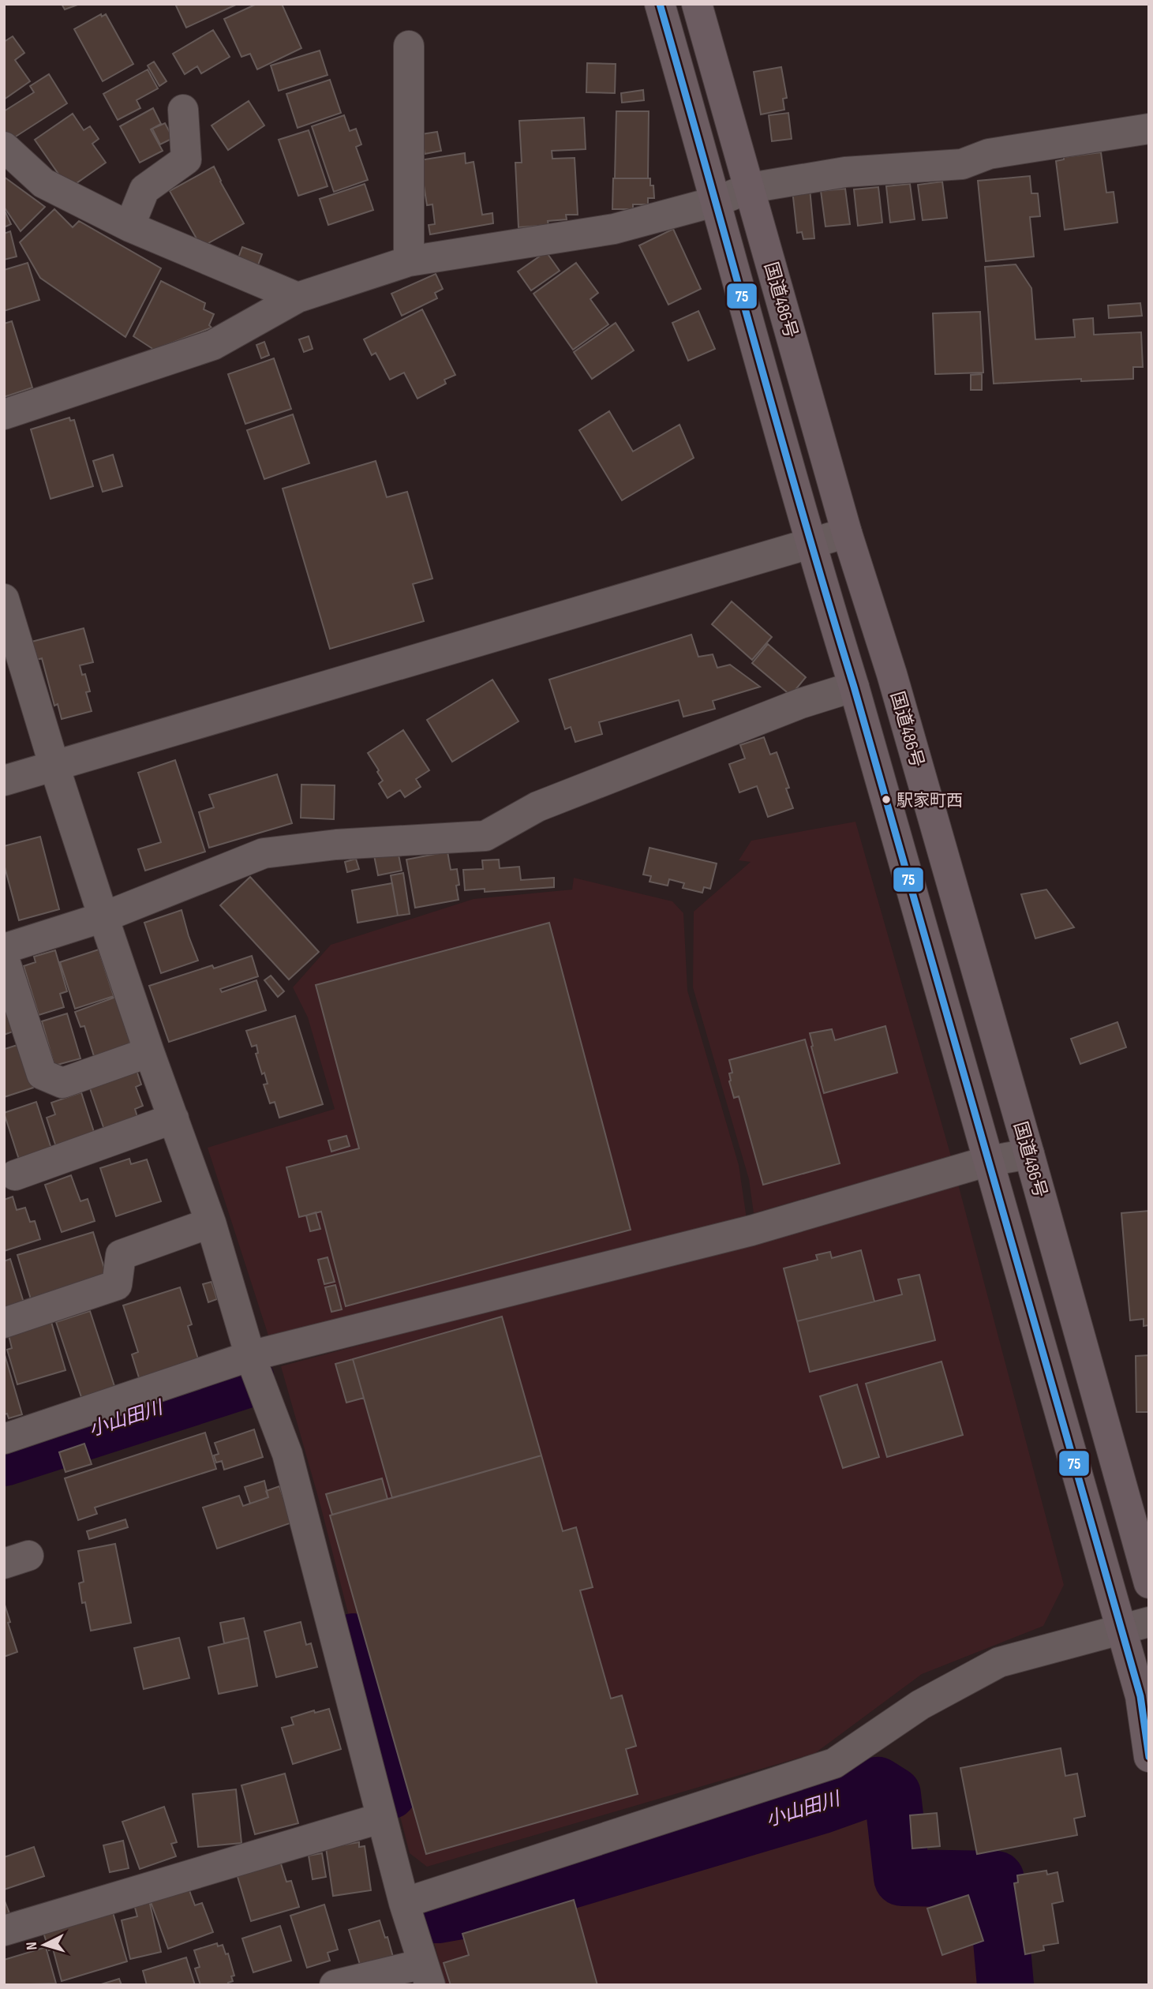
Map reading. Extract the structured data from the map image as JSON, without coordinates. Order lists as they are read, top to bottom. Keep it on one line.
{"streets":{"highway":["国道486号"]},"water":["小山田川"],"places":["駅家町西"],"lines":["transit line 75"],"north":"left"}
